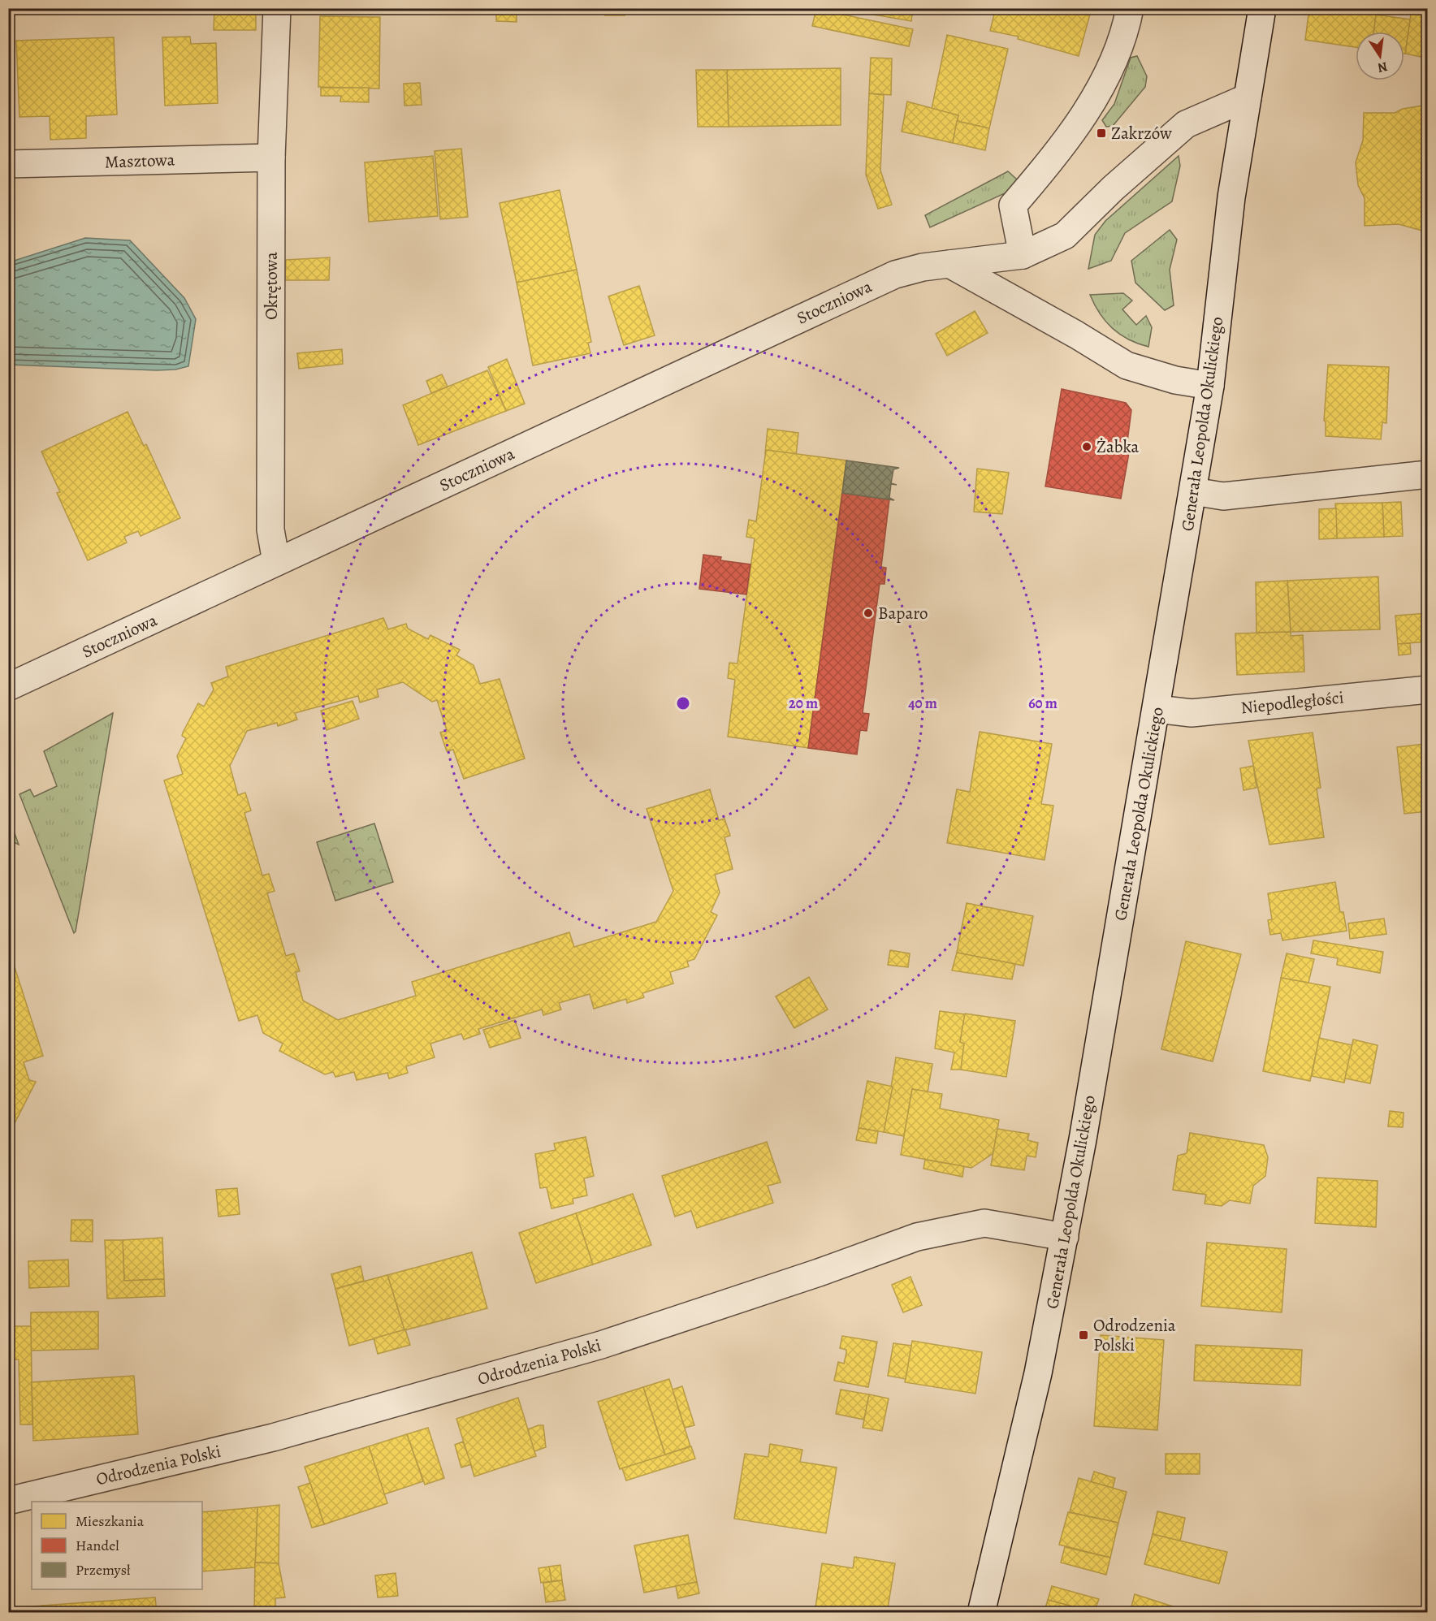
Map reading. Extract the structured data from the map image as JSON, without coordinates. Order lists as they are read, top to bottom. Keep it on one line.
{"streets":{"street":["Masztowa","Okrętowa","Stoczniowa","Generała Leopolda Okulickiego","Niepodległości","Odrodzenia Polski"]},"crossings":[["Masztowa","Okrętowa"],["Okrętowa","Stoczniowa"],["Stoczniowa","Generała Leopolda Okulickiego"],["Generała Leopolda Okulickiego","Niepodległości"],["Generała Leopolda Okulickiego","Odrodzenia Polski"]],"places":{"transit":["Zakrzów","Odrodzenia Polski"],"other":["Żabka","Baparo"]},"legend":["Mieszkania","Handel","Przemysł"],"north":"bottom","rings":["20 m","40 m","60 m"]}
